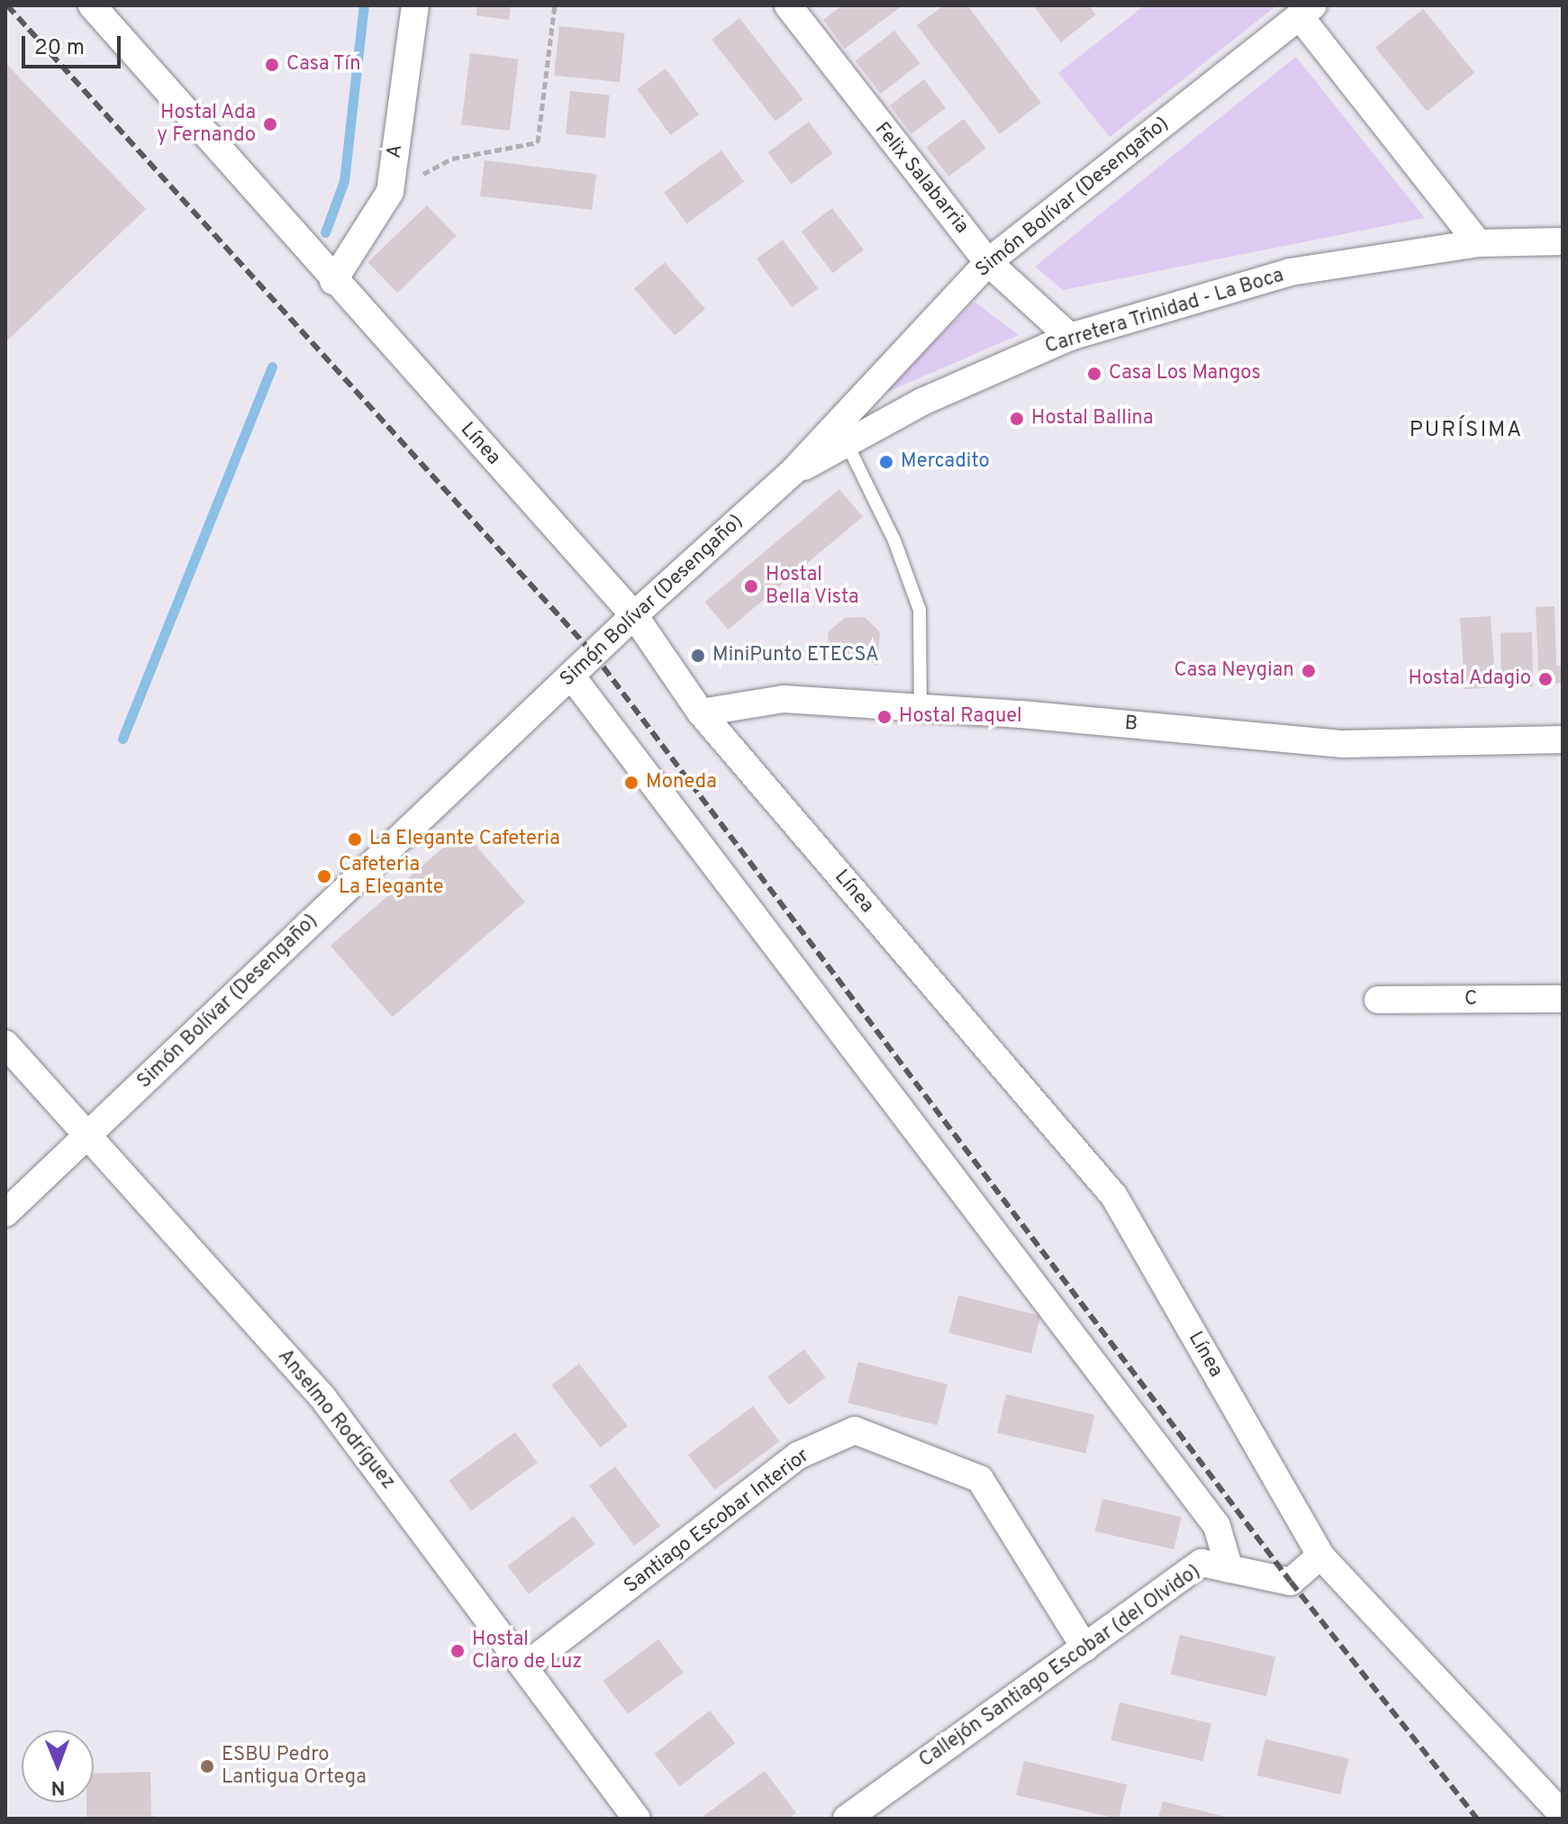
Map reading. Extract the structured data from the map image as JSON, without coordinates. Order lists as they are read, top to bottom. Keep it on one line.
{"streets":{"street":["A","Felix Salabarria","Simón Bolívar (Desengaño)","Carretera Trinidad - La Boca","Línea","B","C","Anselmo Rodríguez","Santiago Escobar Interior","Callejón Santiago Escobar (del Olvido)"]},"crossings":[["A","Línea"],["Felix Salabarria","Simón Bolívar (Desengaño)"],["Felix Salabarria","Carretera Trinidad - La Boca"],["Simón Bolívar (Desengaño)","Carretera Trinidad - La Boca"],["Simón Bolívar (Desengaño)","Línea"],["Simón Bolívar (Desengaño)","Anselmo Rodríguez"],["Línea","B"],["Línea","Callejón Santiago Escobar (del Olvido)"],["Anselmo Rodríguez","Santiago Escobar Interior"],["Santiago Escobar Interior","Callejón Santiago Escobar (del Olvido)"]],"districts":["PURÍSIMA"],"places":["Casa Tín","Hostal Ada y Fernando","Casa Los Mangos","Hostal Ballina","Mercadito","Hostal Bella Vista","MiniPunto ETECSA","Casa Neygian","Hostal Adagio","Hostal Raquel","Moneda","La Elegante Cafeteria","Cafeteria La Elegante","Hostal Claro de Luz","ESBU Pedro Lantigua Ortega"],"scale_bar":"20 m","north":"bottom"}
